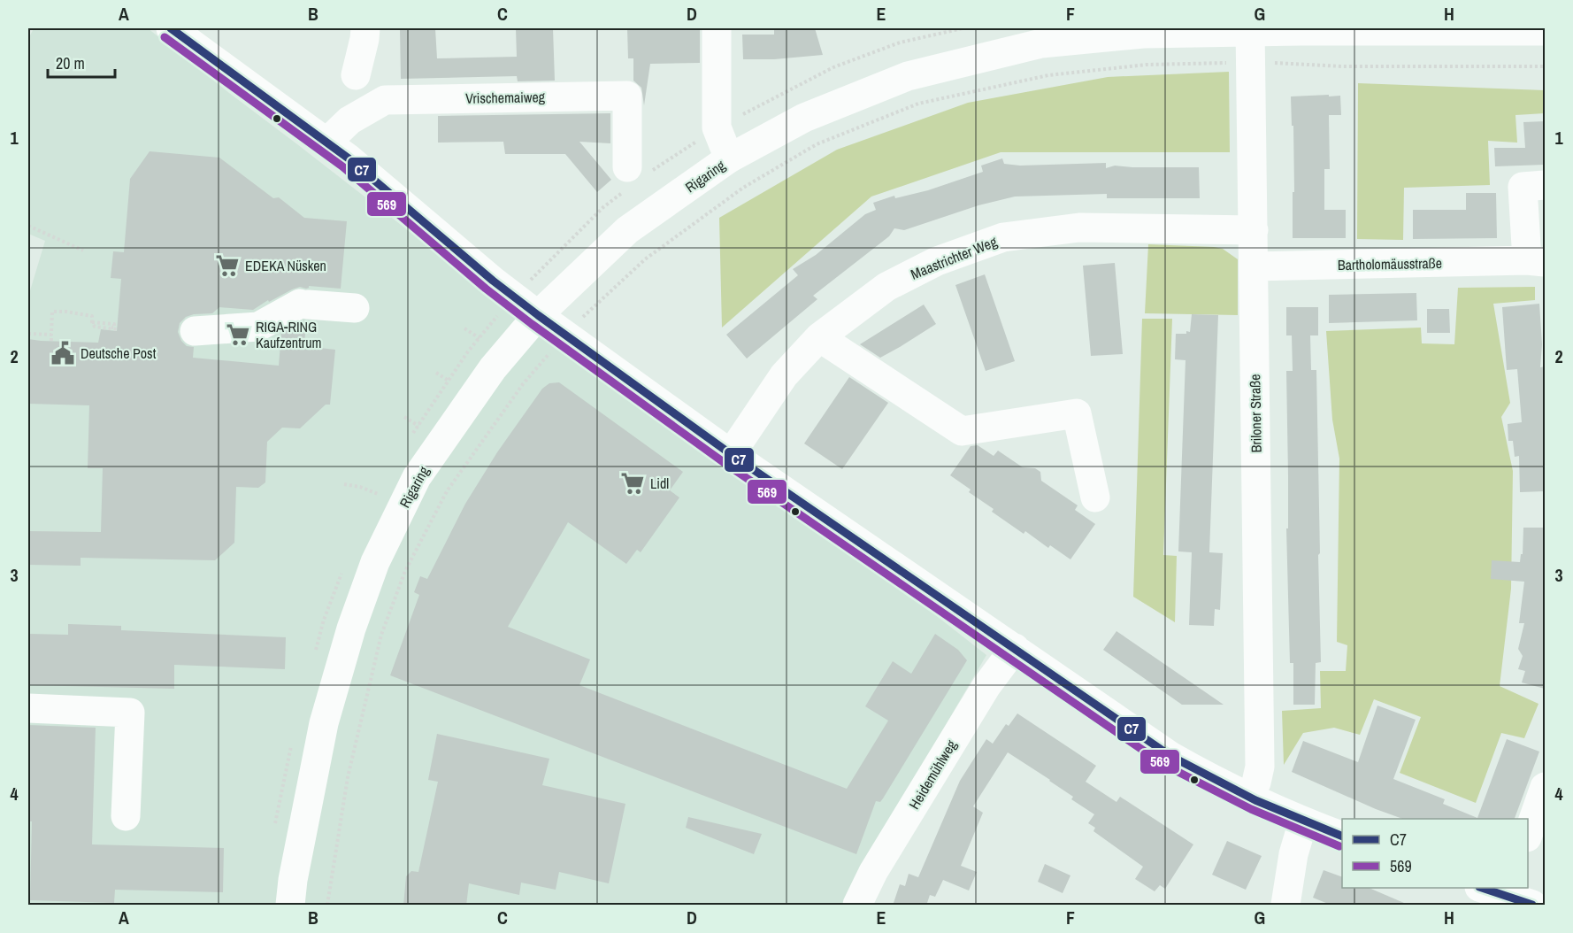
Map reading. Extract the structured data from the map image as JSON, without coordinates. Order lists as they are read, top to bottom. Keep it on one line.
{"streets":{"street":["Vrischemaiweg","Rigaring","Maastrichter Weg","Bartholomäusstraße","Briloner Straße","Heidemühlweg"]},"crossings":[["Rigaring","Briloner Straße"],["Maastrichter Weg","Briloner Straße"],["Bartholomäusstraße","Briloner Straße"]],"places":{"supermarket":["EDEKA Nüsken","RIGA-RING Kaufzentrum","Lidl"],"public building":["Deutsche Post"]},"lines":["transit line C7","transit line 569"],"legend":["C7","569"],"scale_bar":"20 m","grid":{"columns":["A","B","C","D","E","F","G","H"],"rows":["1","2","3","4"]}}
